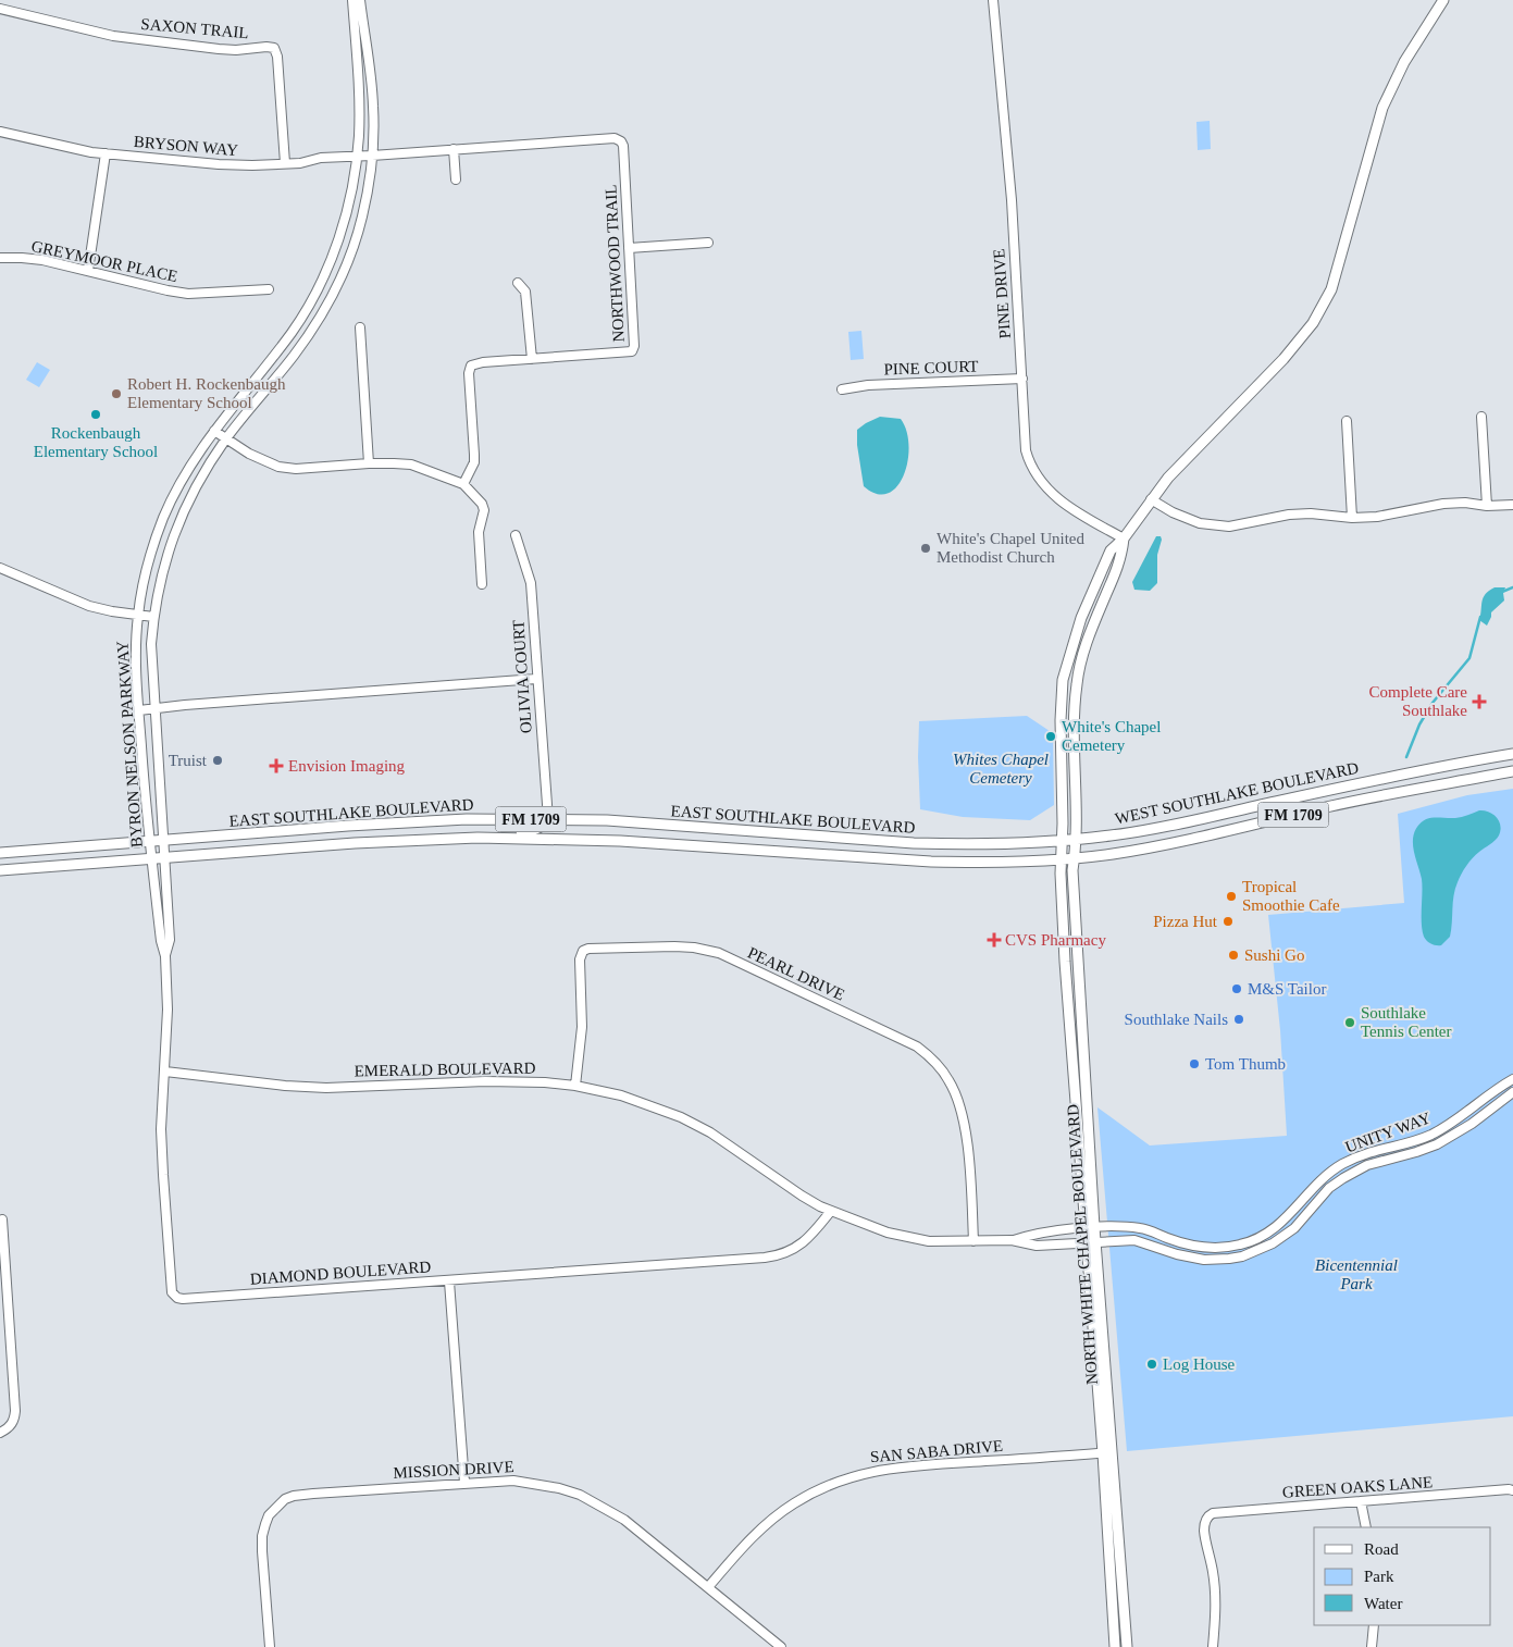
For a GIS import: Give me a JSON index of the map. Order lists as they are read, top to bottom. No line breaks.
{"streets":{"main road":["WEST SOUTHLAKE BOULEVARD","EAST SOUTHLAKE BOULEVARD","FM 1709","NORTH WHITE CHAPEL BOULEVARD"],"street":["SAXON TRAIL","BRYSON WAY","GREYMOOR PLACE","NORTHWOOD TRAIL","PINE DRIVE","PINE COURT","OLIVIA COURT","BYRON NELSON PARKWAY","PEARL DRIVE","EMERALD BOULEVARD","UNITY WAY","DIAMOND BOULEVARD","SAN SABA DRIVE","MISSION DRIVE","GREEN OAKS LANE"]},"crossings":[["SAXON TRAIL","BRYSON WAY"],["BRYSON WAY","NORTHWOOD TRAIL"],["BRYSON WAY","BYRON NELSON PARKWAY"],["NORTHWOOD TRAIL","BYRON NELSON PARKWAY"],["PINE DRIVE","PINE COURT"],["PINE DRIVE","NORTH WHITE CHAPEL BOULEVARD"],["OLIVIA COURT","EAST SOUTHLAKE BOULEVARD"],["BYRON NELSON PARKWAY","EAST SOUTHLAKE BOULEVARD"],["BYRON NELSON PARKWAY","DIAMOND BOULEVARD"],["WEST SOUTHLAKE BOULEVARD","EAST SOUTHLAKE BOULEVARD"],["WEST SOUTHLAKE BOULEVARD","NORTH WHITE CHAPEL BOULEVARD"],["EAST SOUTHLAKE BOULEVARD","NORTH WHITE CHAPEL BOULEVARD"],["EAST SOUTHLAKE BOULEVARD","DIAMOND BOULEVARD"],["PEARL DRIVE","EMERALD BOULEVARD"],["EMERALD BOULEVARD","UNITY WAY"],["EMERALD BOULEVARD","NORTH WHITE CHAPEL BOULEVARD"],["EMERALD BOULEVARD","DIAMOND BOULEVARD"],["UNITY WAY","NORTH WHITE CHAPEL BOULEVARD"],["NORTH WHITE CHAPEL BOULEVARD","SAN SABA DRIVE"],["SAN SABA DRIVE","MISSION DRIVE"]],"parks":["Whites Chapel Cemetery","Bicentennial Park"],"places":{"other":["Robert H. Rockenbaugh Elementary School","Rockenbaugh Elementary School","White's Chapel United Methodist Church","White's Chapel Cemetery","Truist","Tropical Smoothie Cafe","Pizza Hut","Sushi Go","M&S Tailor","Southlake Nails","Southlake Tennis Center","Tom Thumb","Log House"],"health":["Complete Care Southlake","Envision Imaging","CVS Pharmacy"]},"legend":["Road","Park","Water"]}
